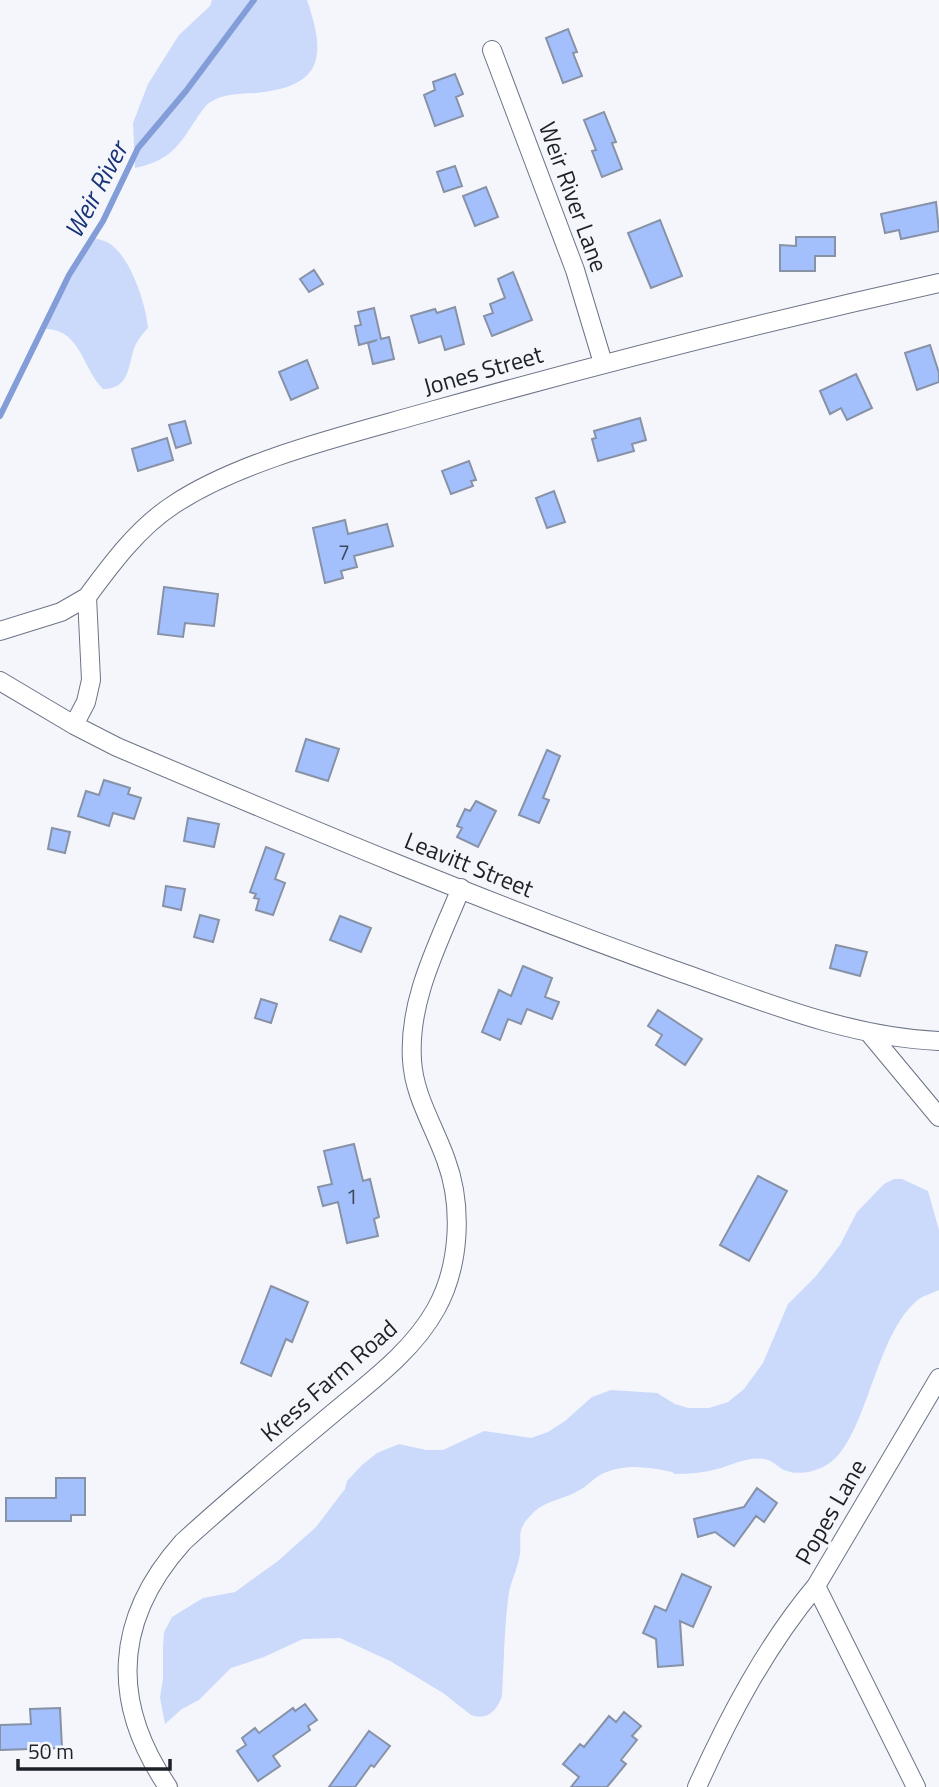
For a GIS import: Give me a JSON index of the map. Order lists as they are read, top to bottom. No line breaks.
{"streets":{"street":["Weir River Lane","Jones Street","Leavitt Street","Kress Farm Road","Popes Lane"]},"crossings":[["Weir River Lane","Jones Street"],["Leavitt Street","Kress Farm Road"]],"water":["Weir River"],"house_numbers":["7","1"],"scale_bar":"50 m"}
